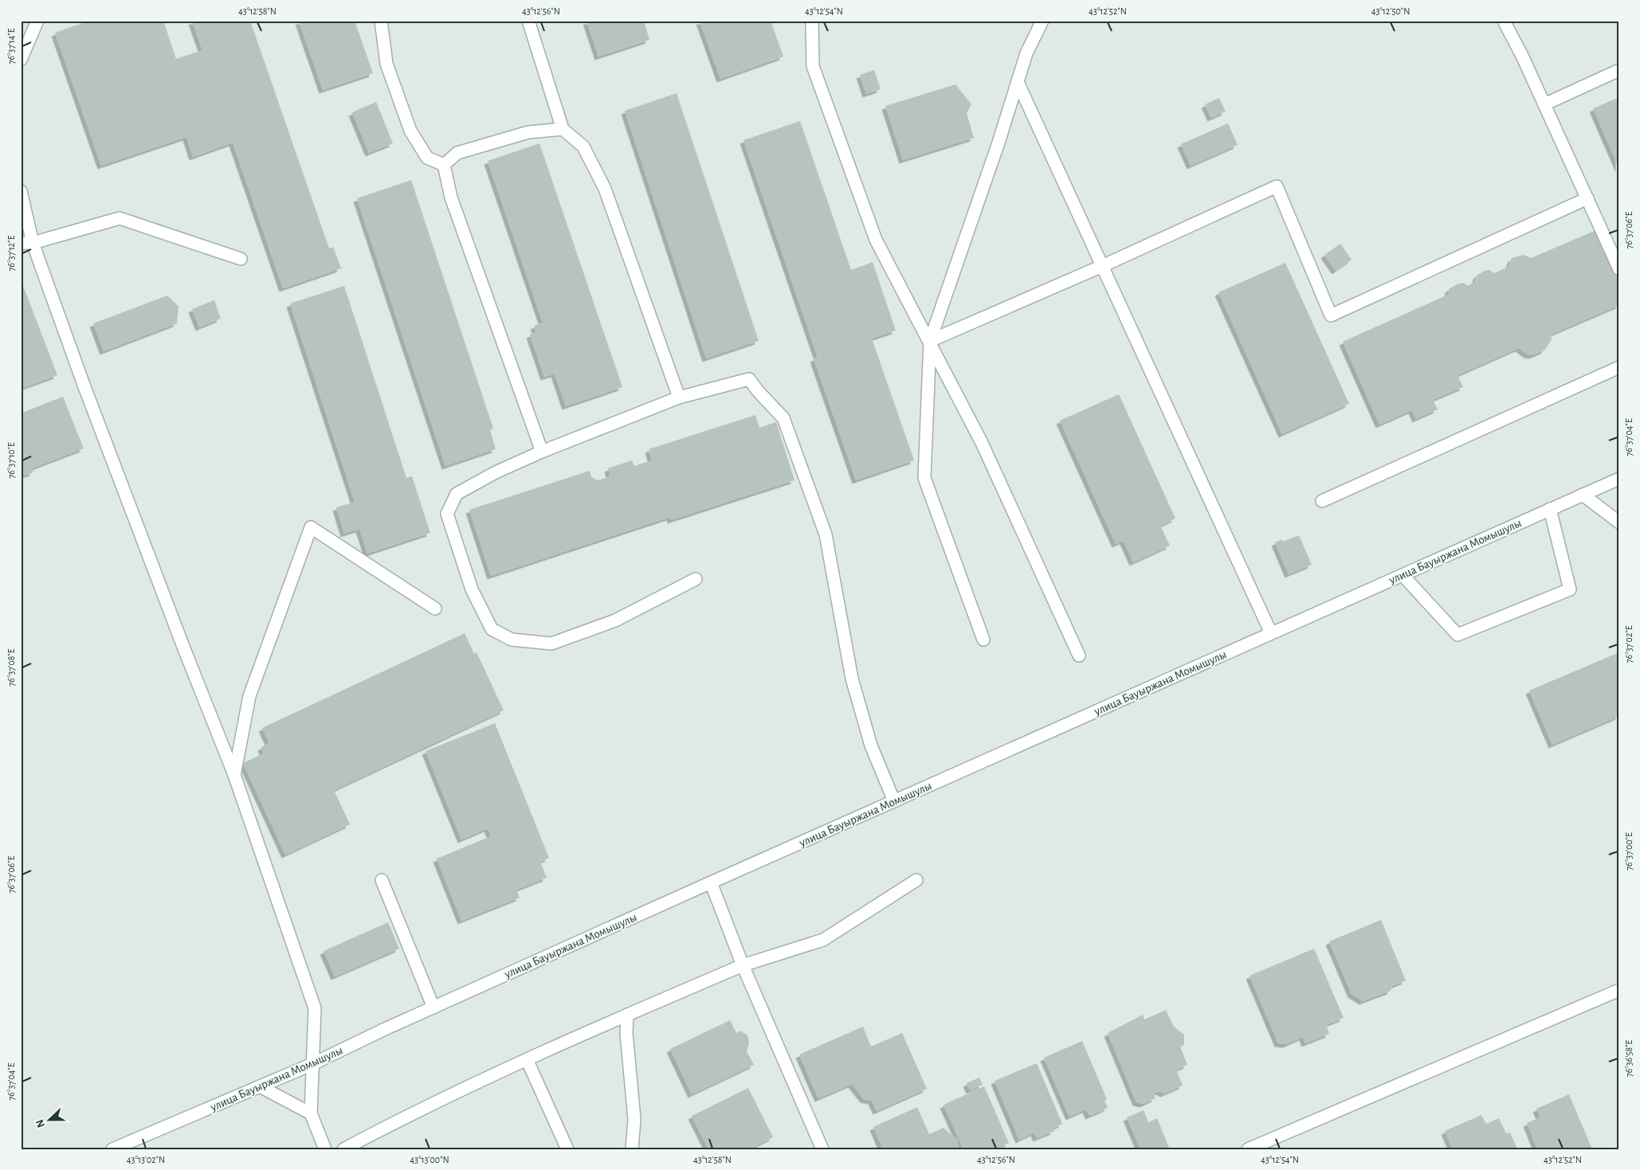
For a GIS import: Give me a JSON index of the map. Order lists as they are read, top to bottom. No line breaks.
{"streets":{"street":["улица Бауыржана Момышулы"]},"north":"left","coordinates":["43°12'58\"N","43°12'56\"N","43°12'54\"N","43°12'52\"N","43°12'50\"N","76°37'14\"E","76°37'06\"E","76°37'12\"E","76°37'04\"E","76°37'10\"E","76°37'02\"E","76°37'08\"E","76°37'00\"E","76°36'58\"E","43°13'02\"N","43°13'00\"N"]}
